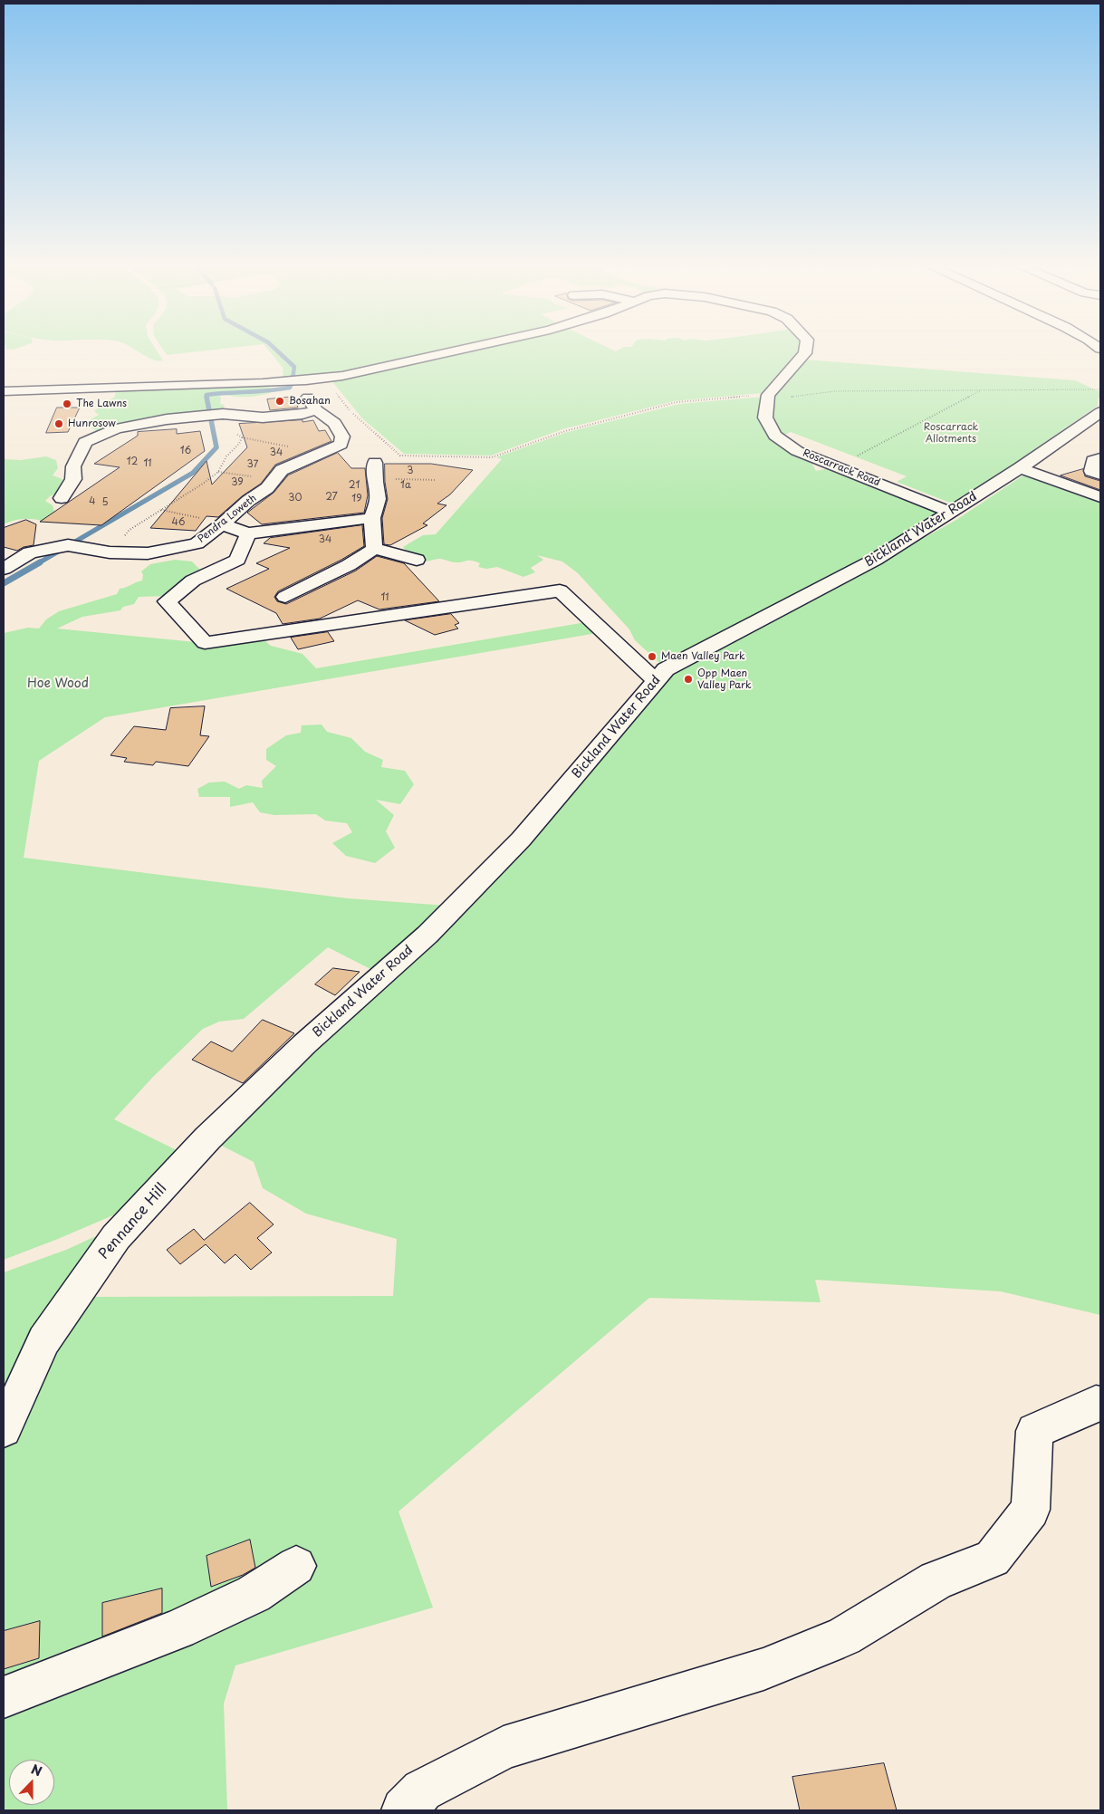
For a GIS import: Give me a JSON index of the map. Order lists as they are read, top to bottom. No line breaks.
{"streets":{"street":["Roscarrack Road","Pendra Loweth","Bickland Water Road","Pennance Hill"]},"crossings":[["Roscarrack Road","Bickland Water Road"],["Bickland Water Road","Pennance Hill"]],"parks":["Roscarrack Allotments","Hoe Wood"],"places":["Bosahan","The Lawns","Hunrosow","Maen Valley Park","Opp Maen Valley Park"],"house_numbers":["16","34","12","11","37","3","39","21","1a","27","30","19","4","5","46","34","11"],"north":"top"}
